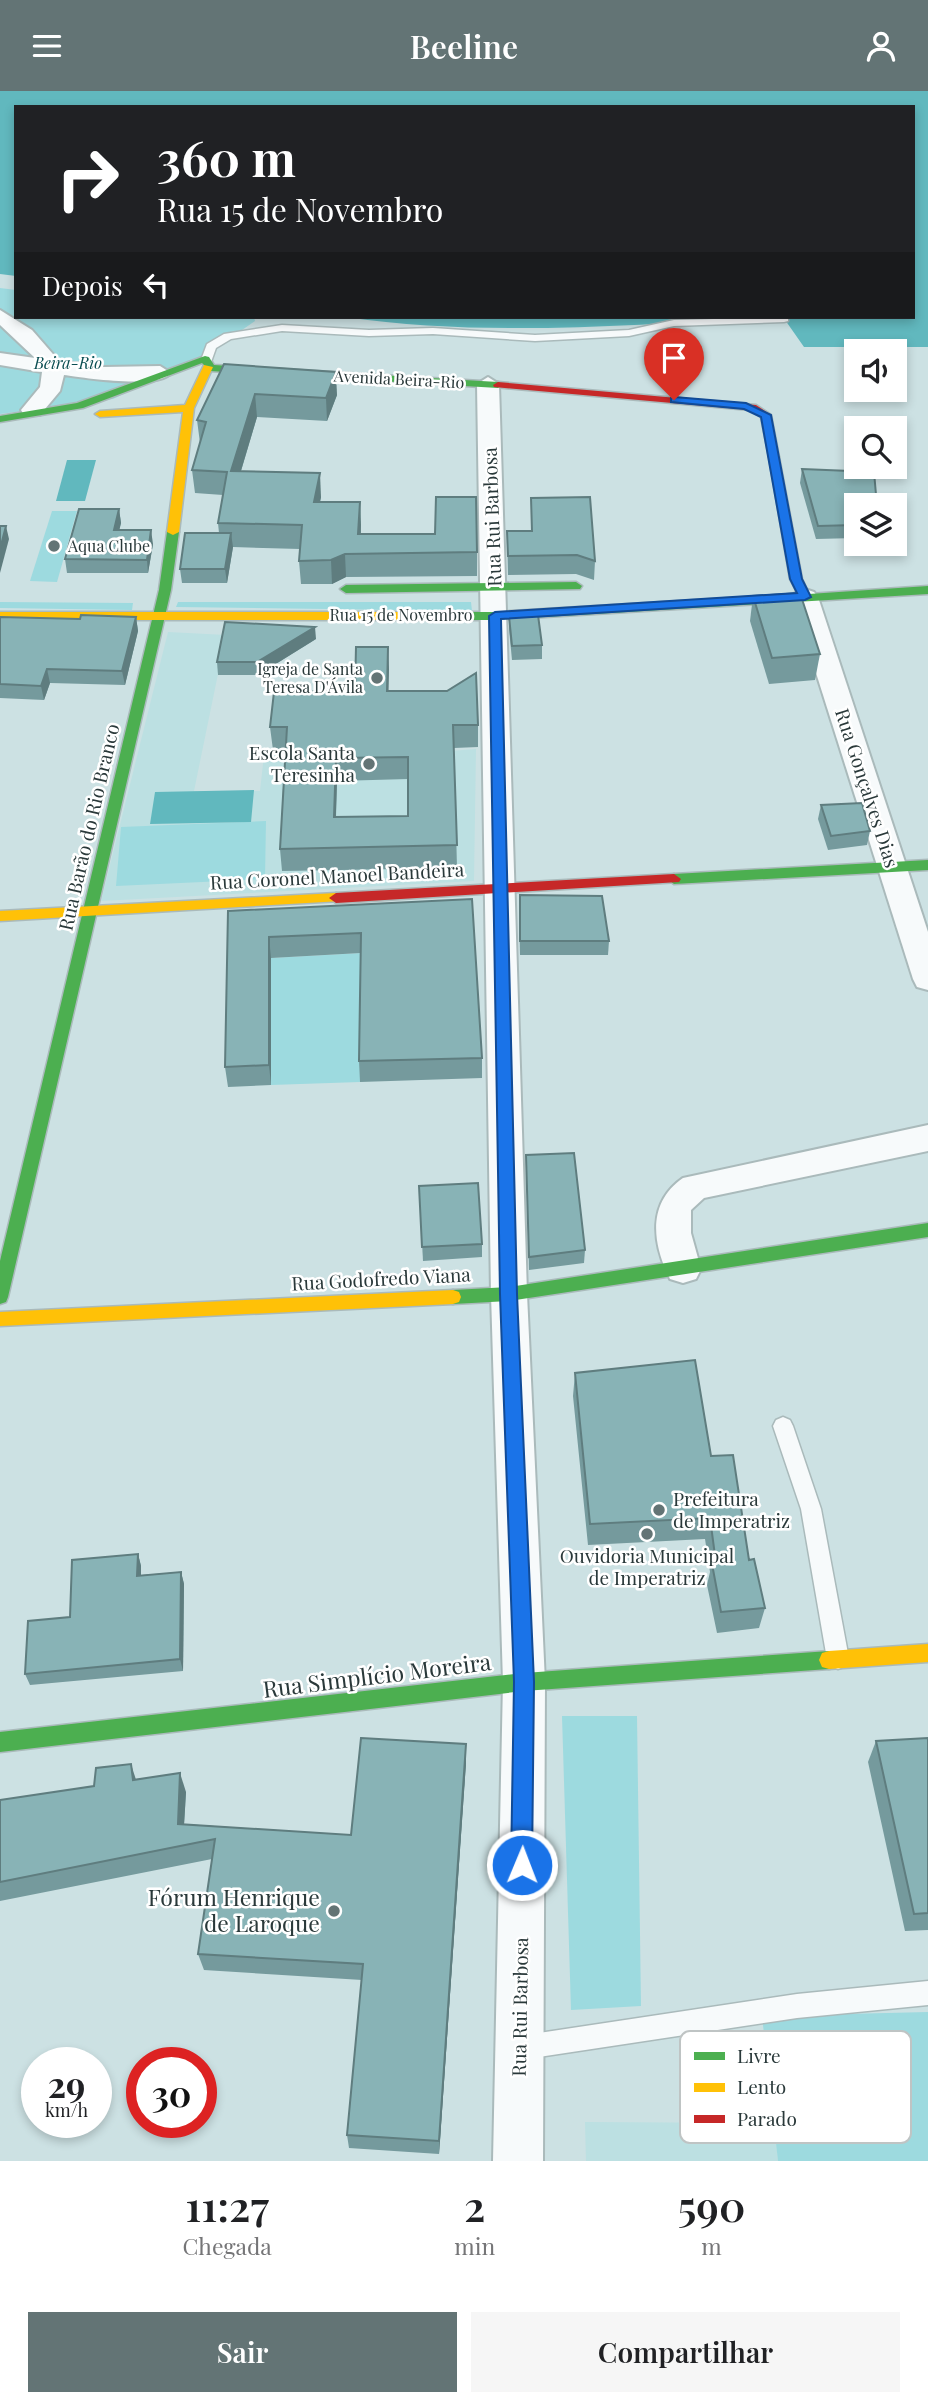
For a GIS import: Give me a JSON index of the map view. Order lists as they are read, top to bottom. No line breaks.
{"streets":{"main road":["Avenida Beira-Rio","Rua 15 de Novembro","Rua Gonçalves Dias","Rua Barão do Rio Branco","Rua Coronel Manoel Bandeira","Rua Godofredo Viana","Rua Simplício Moreira"],"street":["Rua Rui Barbosa"]},"crossings":[["Avenida Beira-Rio","Rua Rui Barbosa"],["Avenida Beira-Rio","Rua Gonçalves Dias"],["Avenida Beira-Rio","Rua Barão do Rio Branco"],["Rua Rui Barbosa","Rua 15 de Novembro"],["Rua Rui Barbosa","Rua Coronel Manoel Bandeira"],["Rua Rui Barbosa","Rua Godofredo Viana"],["Rua Rui Barbosa","Rua Simplício Moreira"],["Rua 15 de Novembro","Rua Gonçalves Dias"],["Rua 15 de Novembro","Rua Barão do Rio Branco"],["Rua Gonçalves Dias","Rua Coronel Manoel Bandeira"],["Rua Barão do Rio Branco","Rua Coronel Manoel Bandeira"]],"parks":["Beira-Rio"],"places":["Aqua Clube","Igreja de Santa Teresa D'Ávila","Escola Santa Teresinha","Prefeitura de Imperatriz","Ouvidoria Municipal de Imperatriz","Fórum Henrique de Laroque"],"legend":["Livre","Lento","Parado"],"page":{"header":"Beeline","turn":["360 m","Rua 15 de Novembro"],"then":"Depois","speed":"29 km/h","limit":"30","eta":["11:27","Chegada","2","min","590","m"],"buttons":["Sair","Compartilhar"]}}
